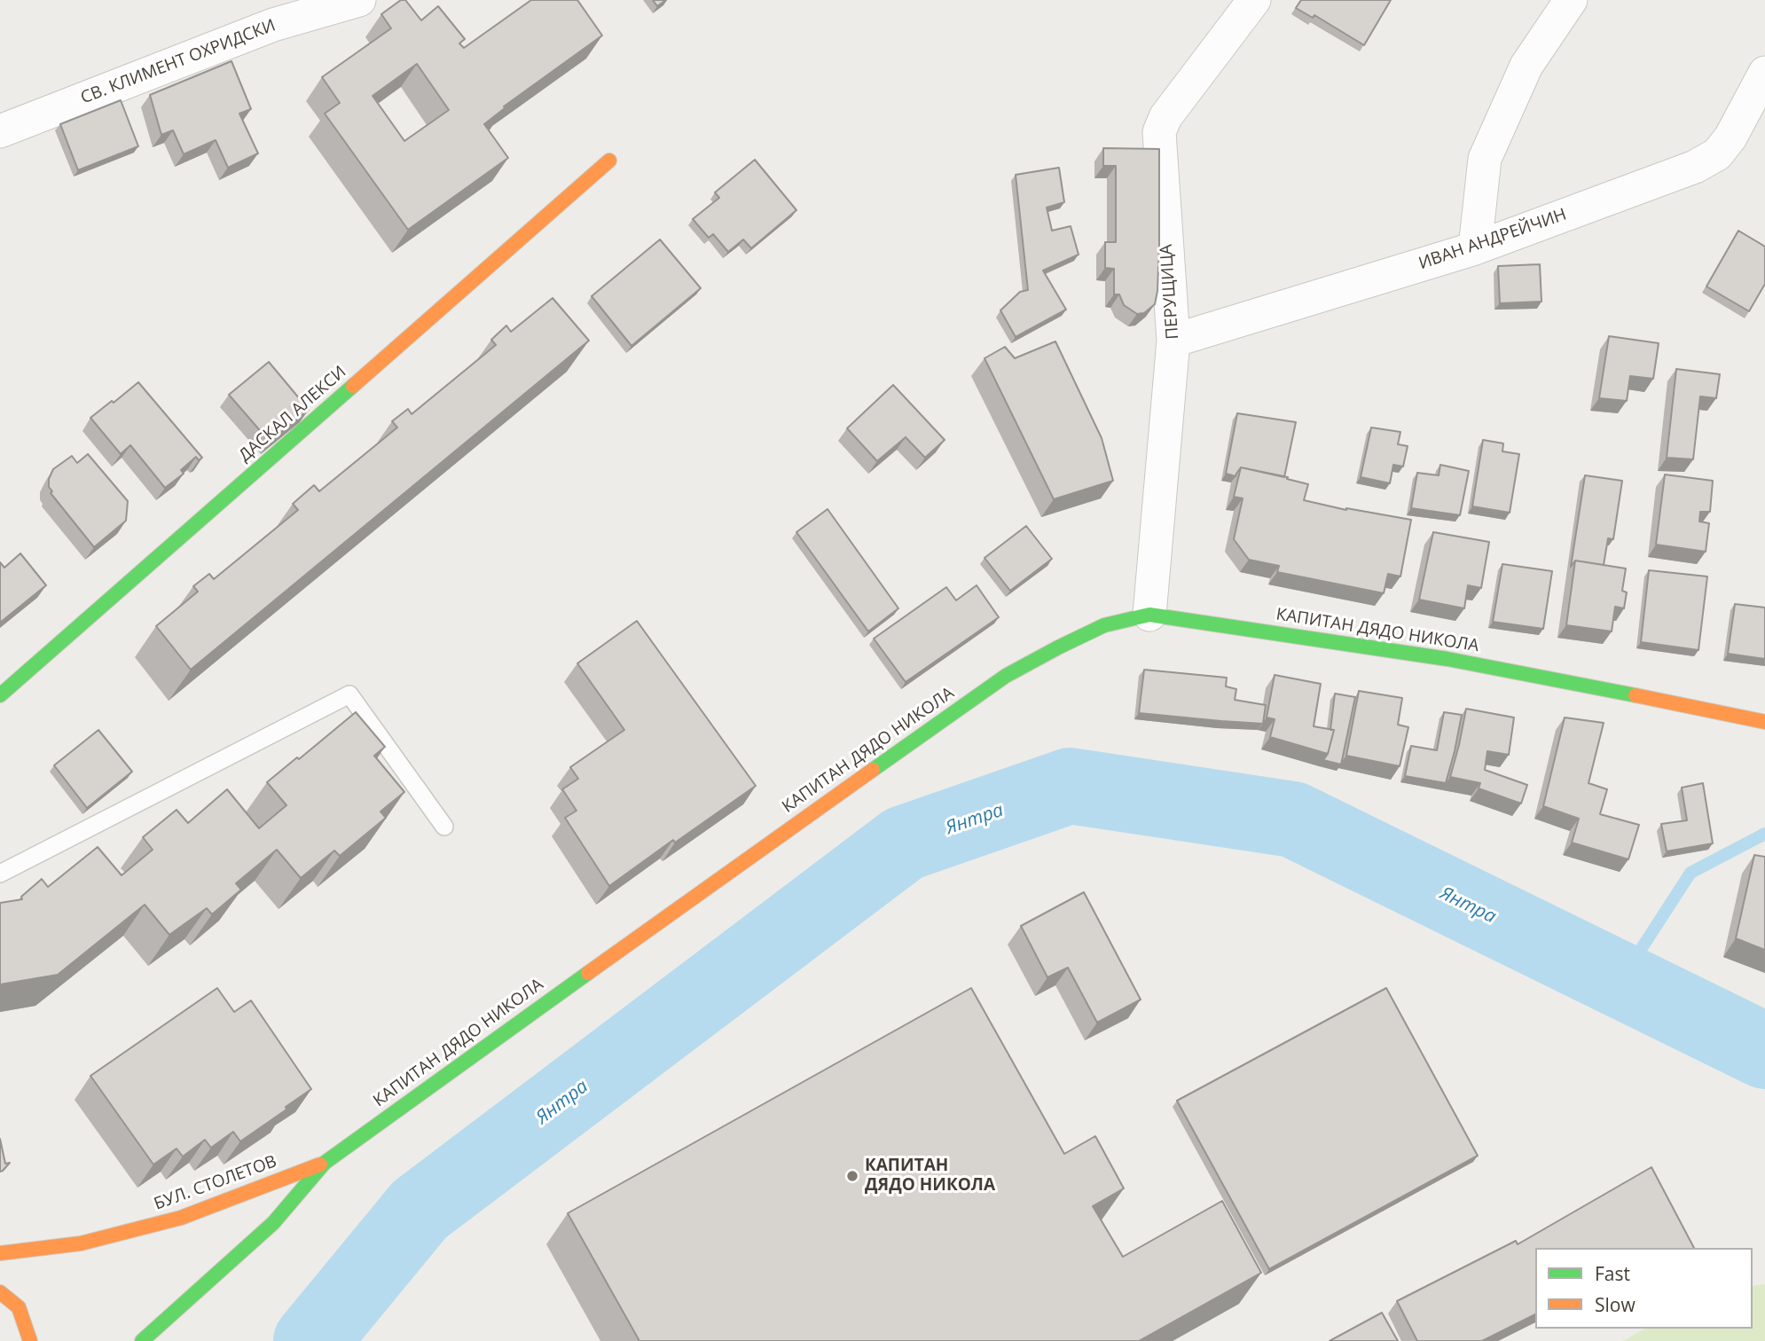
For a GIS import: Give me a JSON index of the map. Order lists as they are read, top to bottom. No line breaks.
{"streets":{"street":["СВ. КЛИМЕНТ ОХРИДСКИ","ИВАН АНДРЕЙЧИН","ПЕРУЩИЦА","ДАСКАЛ АЛЕКСИ","КАПИТАН ДЯДО НИКОЛА","БУЛ. СТОЛЕТОВ"]},"crossings":[["ИВАН АНДРЕЙЧИН","ПЕРУЩИЦА"],["ПЕРУЩИЦА","КАПИТАН ДЯДО НИКОЛА"],["КАПИТАН ДЯДО НИКОЛА","БУЛ. СТОЛЕТОВ"]],"water":["Янтра"],"places":["КАПИТАН ДЯДО НИКОЛА"],"legend":["Fast","Slow"]}
